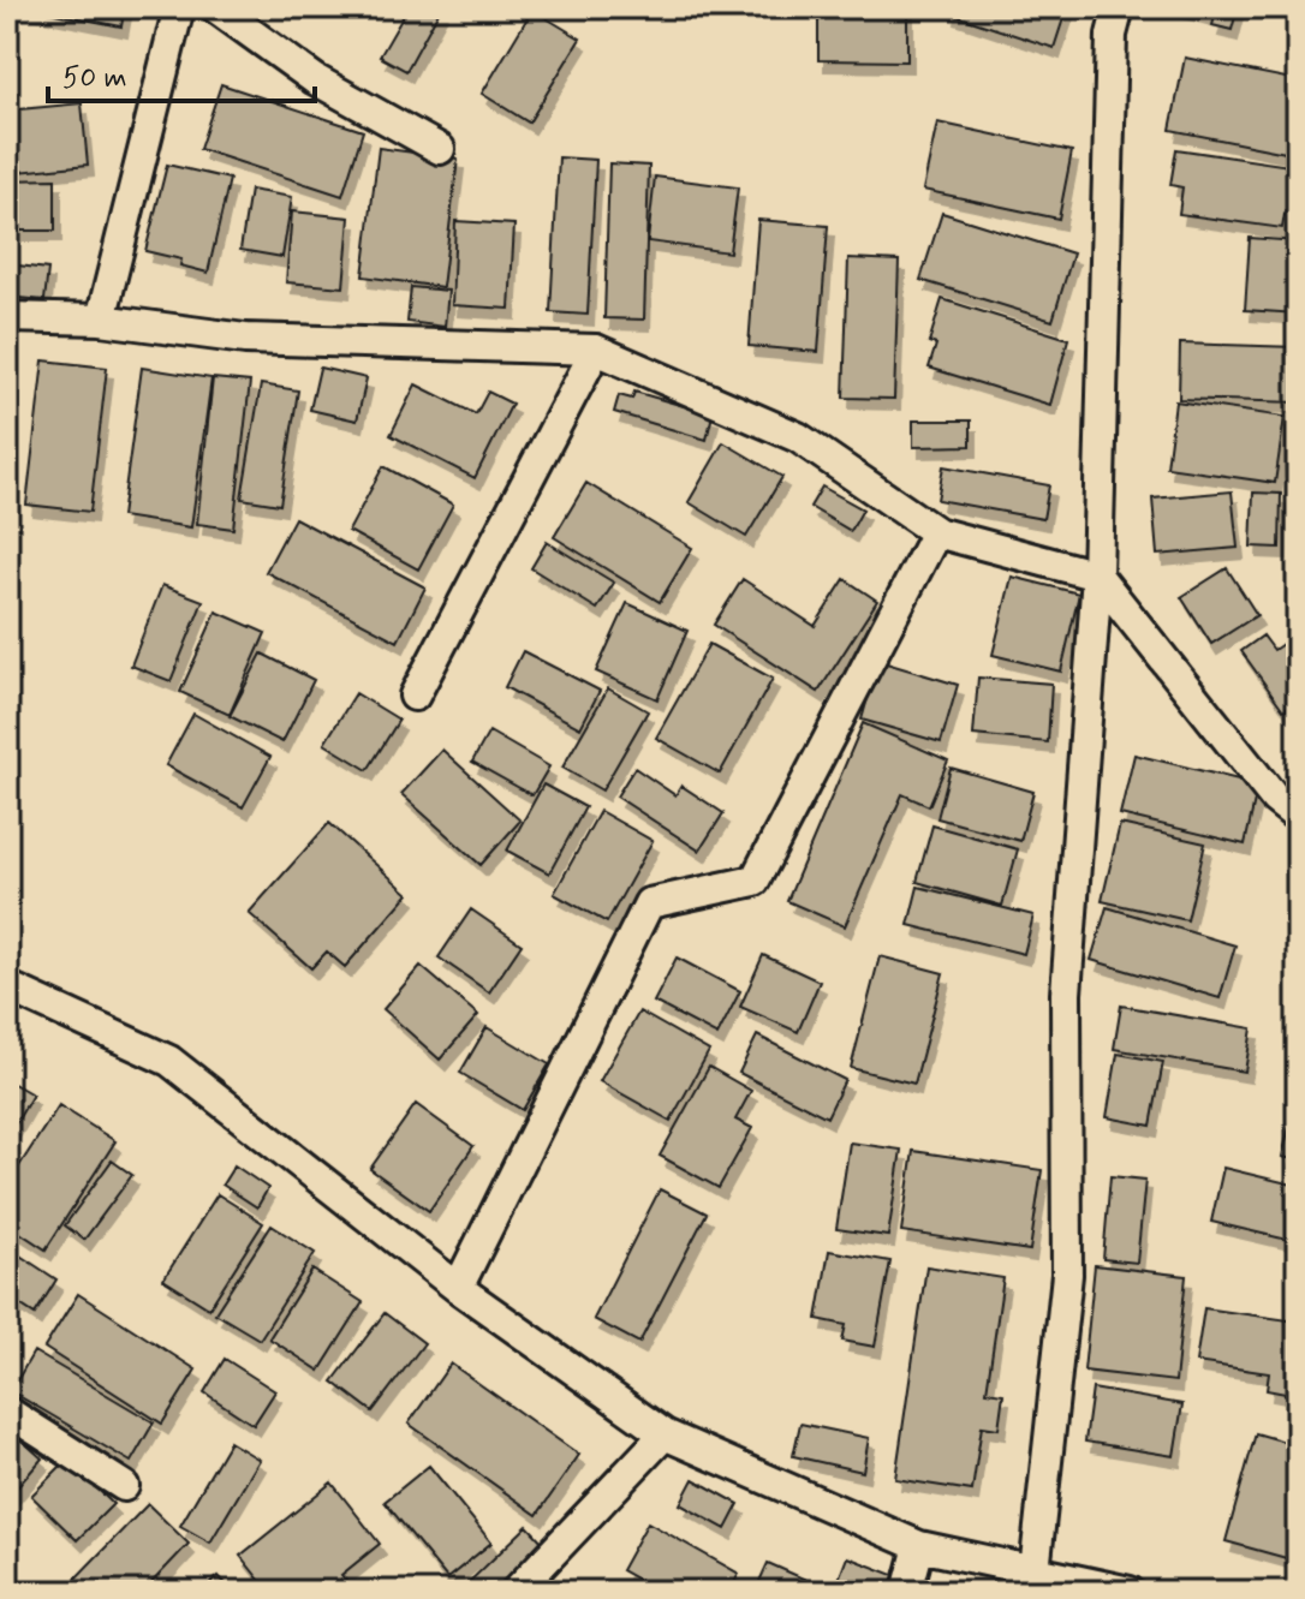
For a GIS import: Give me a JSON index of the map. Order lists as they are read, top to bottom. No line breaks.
{"scale_bar":"50 m"}
